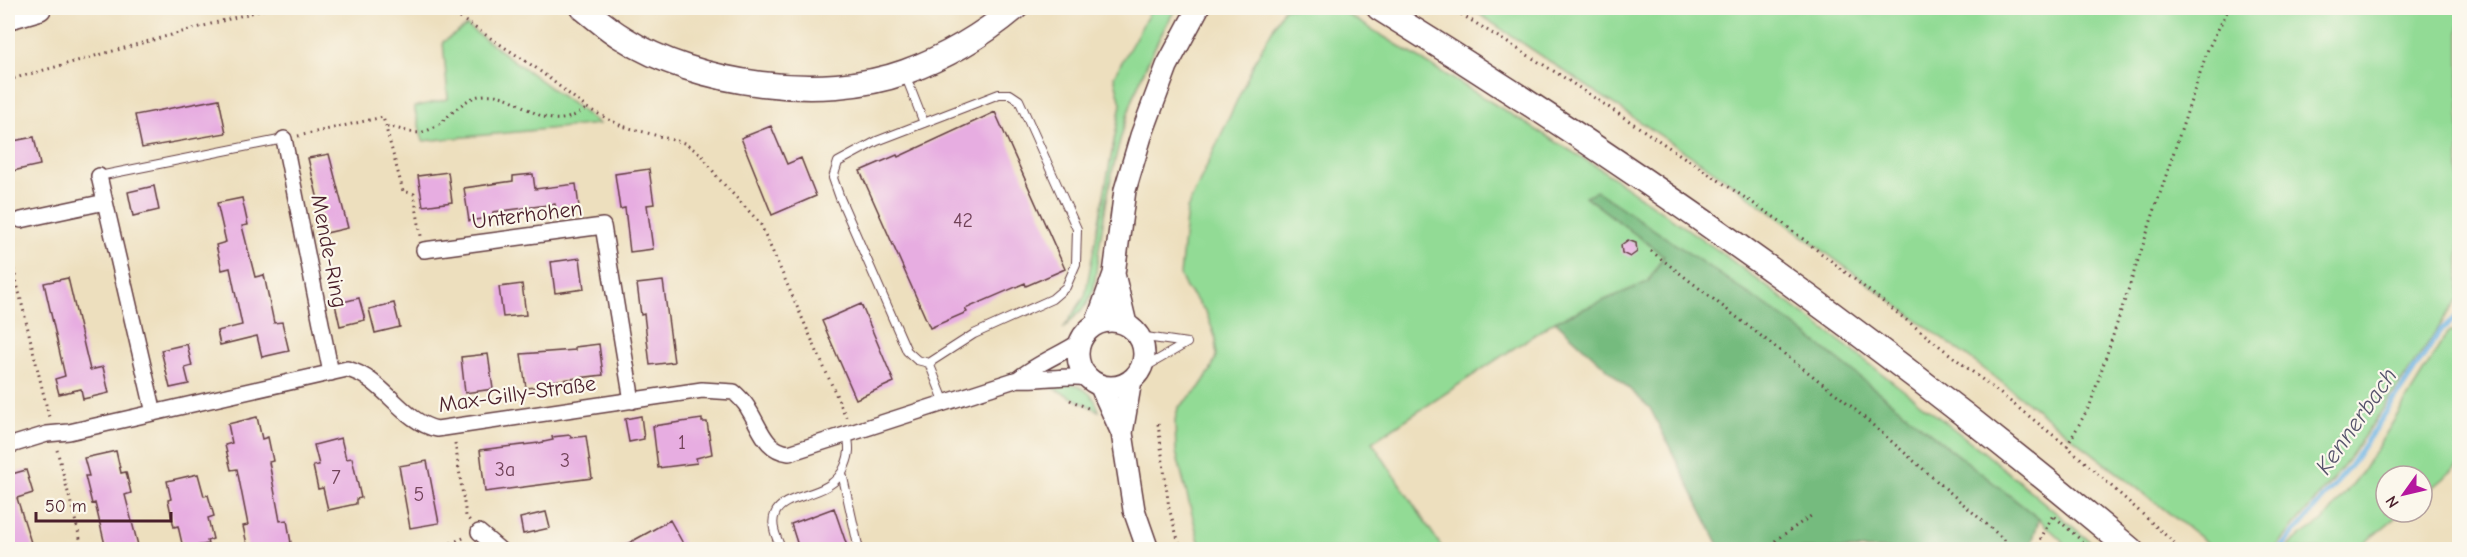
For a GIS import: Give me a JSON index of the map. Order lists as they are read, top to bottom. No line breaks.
{"streets":{"street":["Unterhohen","Mende-Ring","Max-Gilly-Straße"]},"crossings":[["Unterhohen","Max-Gilly-Straße"],["Mende-Ring","Max-Gilly-Straße"]],"water":["Kennerbach"],"house_numbers":["42","1","3","3a","7","5"],"scale_bar":"50 m","north":"bottom left"}
